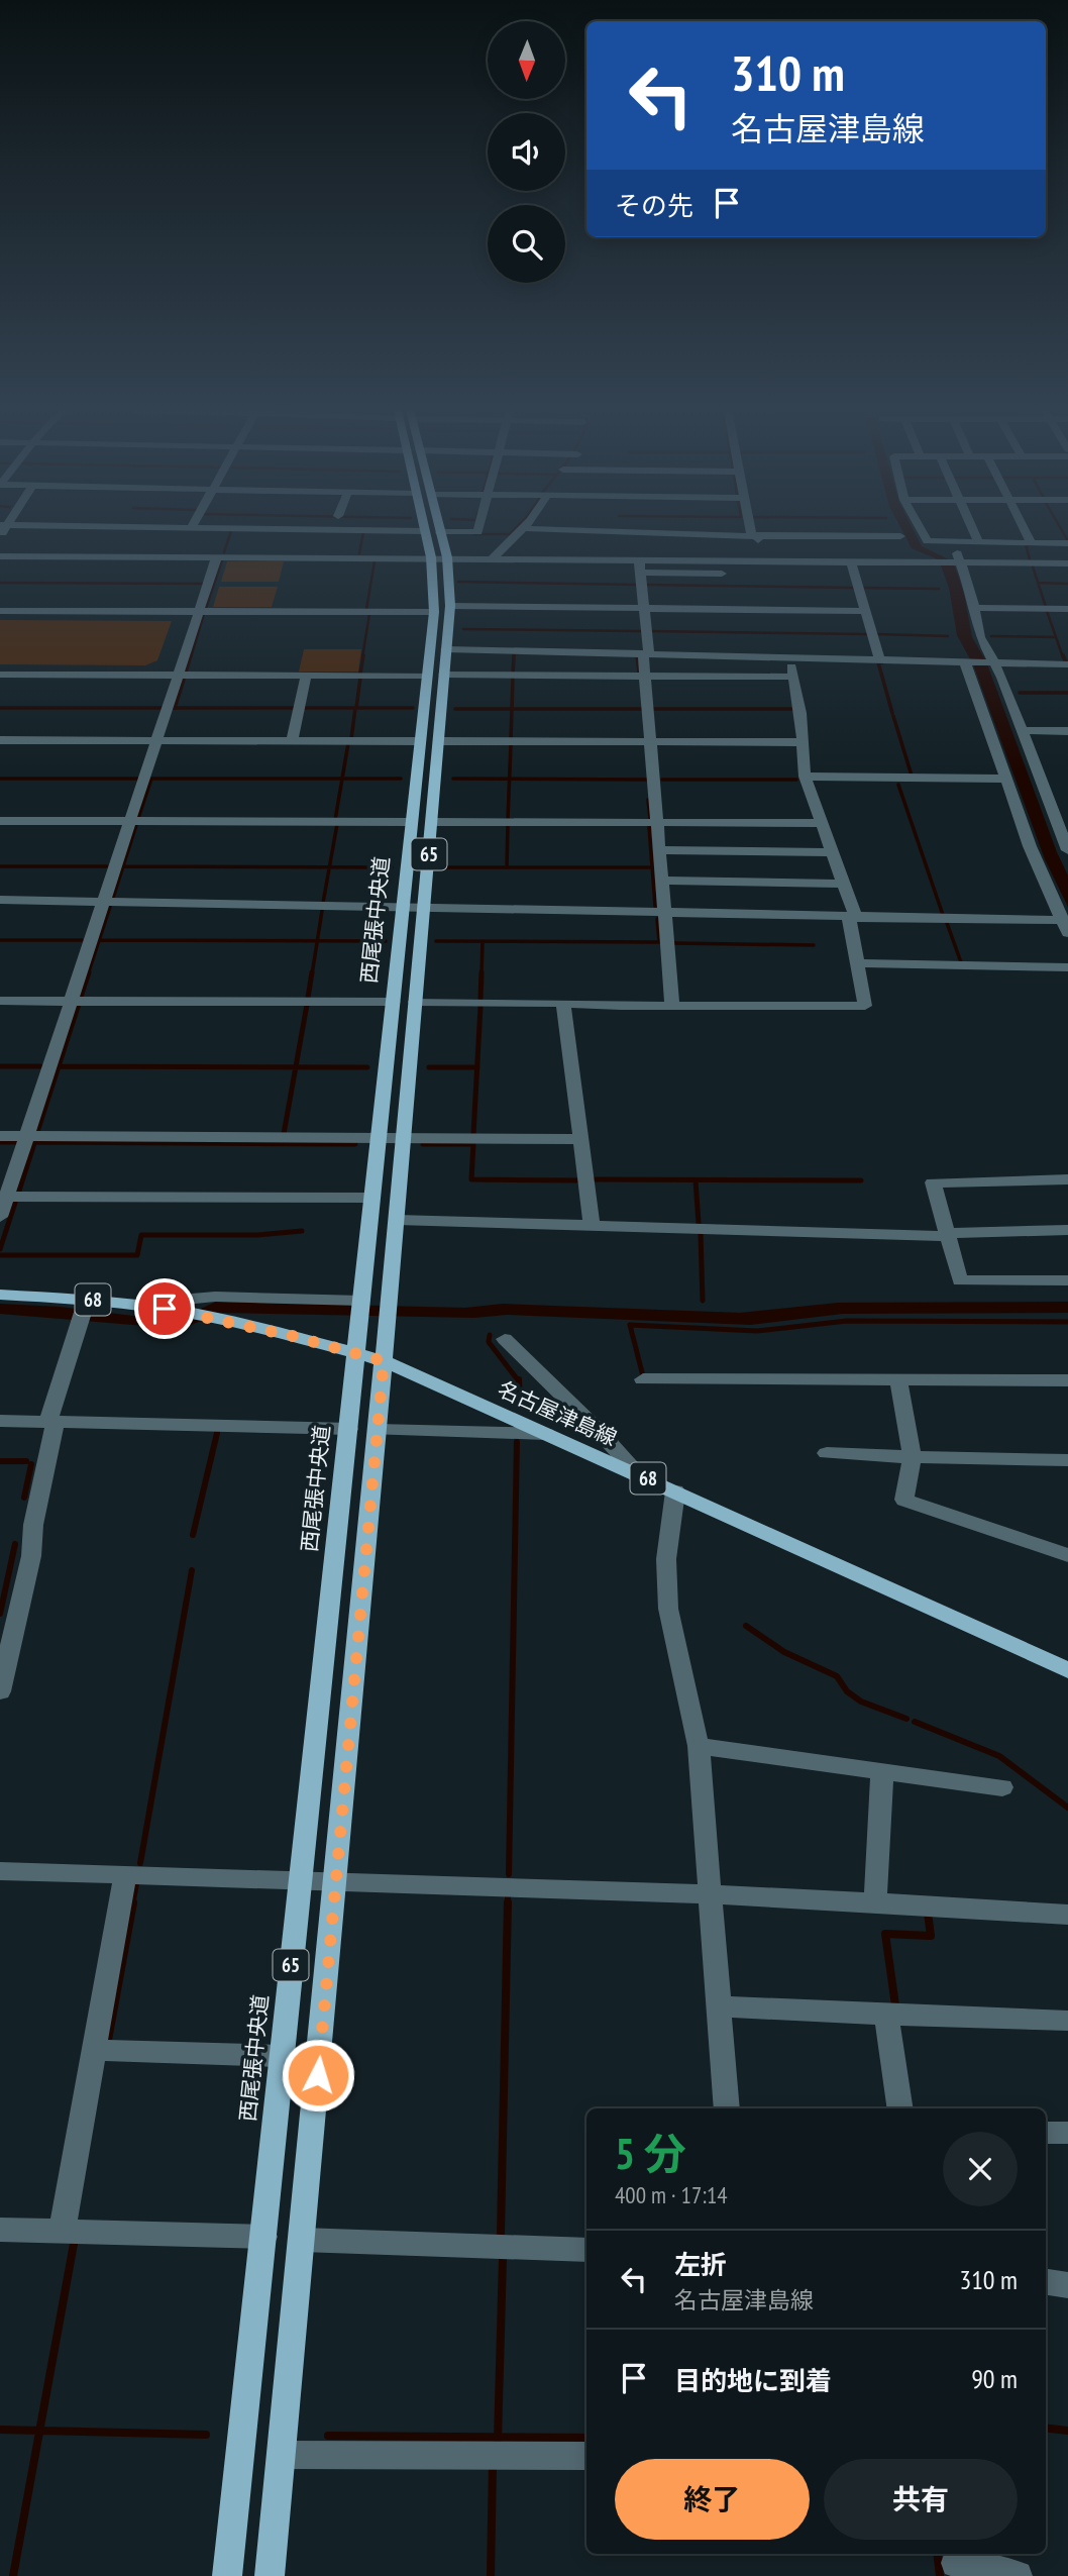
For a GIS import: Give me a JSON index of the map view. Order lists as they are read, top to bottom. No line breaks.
{"streets":{"main road":["65","西尾張中央道","68","名古屋津島線"]},"crossings":[["西尾張中央道","名古屋津島線"]],"north":"bottom","page":{"turn":["310 m","名古屋津島線"],"then":"その先","heading":["5 分","400 m · 17:14"],"list":[{"name":"左折","note":"名古屋津島線","value":"310 m"},{"name":"目的地に到着","value":"90 m"}],"buttons":["終了","共有"]}}
